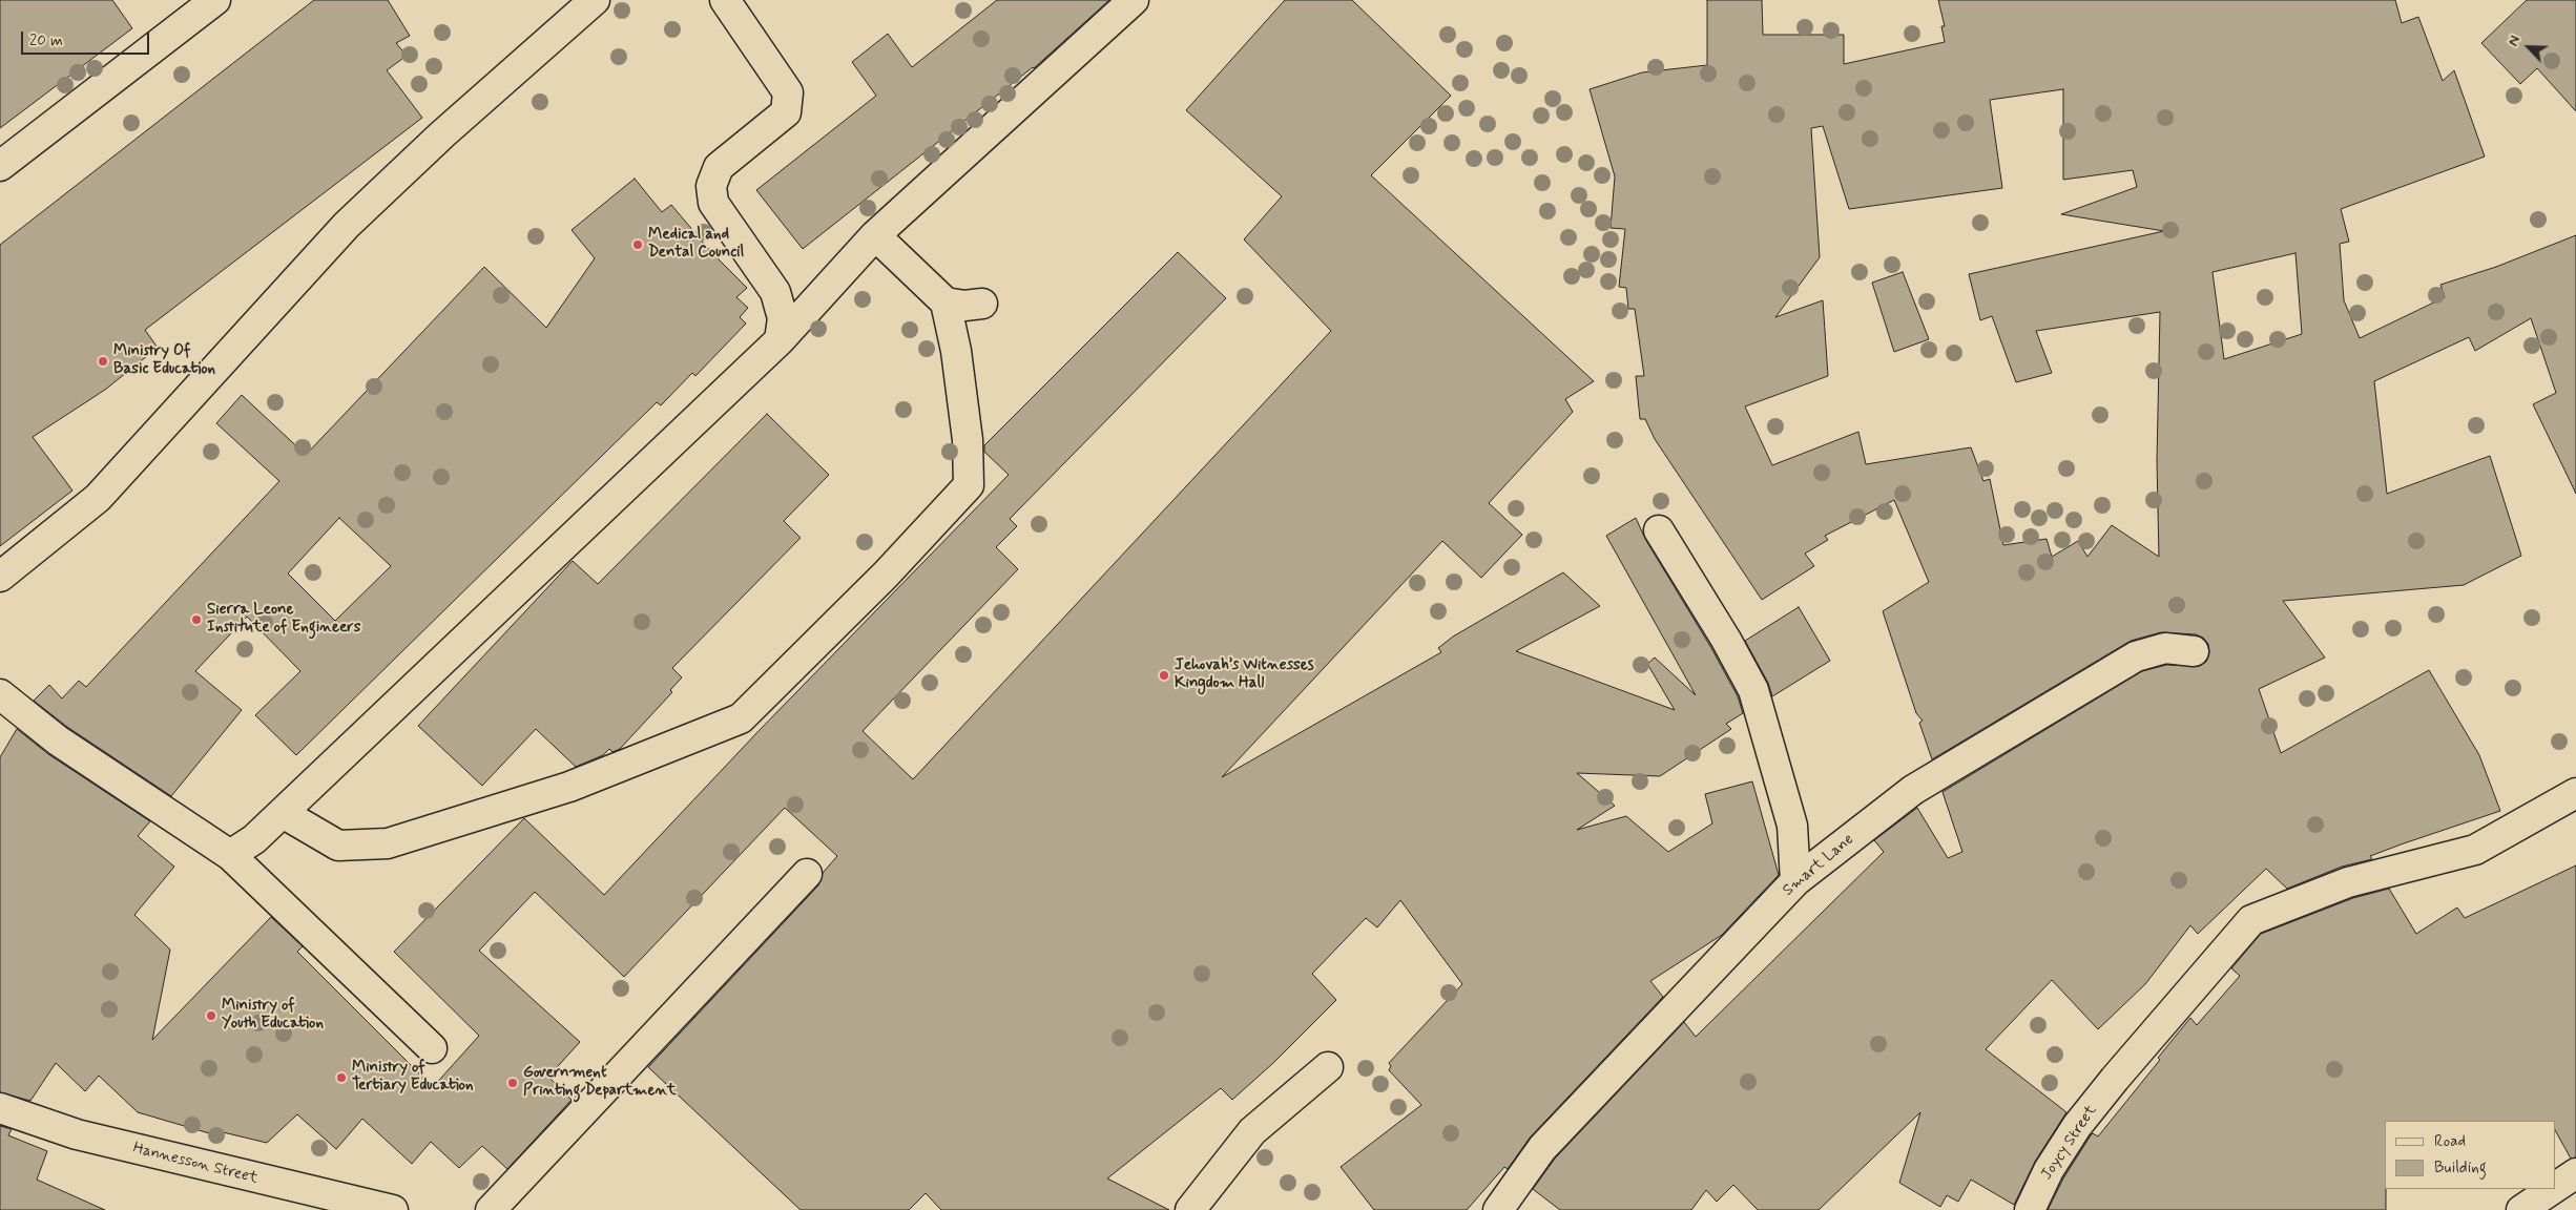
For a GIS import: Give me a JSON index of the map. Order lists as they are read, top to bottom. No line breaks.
{"streets":{"street":["Smart Lane","Joycy Street","Hannesson Street"]},"places":["Medical and Dental Council","Ministry Of Basic Education","Sierra Leone Institute of Engineers","Jehovah’s Witnesses Kingdom Hall","Ministry of Youth Education","Ministry of Tertiary Education","Government Printing Department"],"legend":["Road","Building"],"scale_bar":"20 m","north":"top left"}
